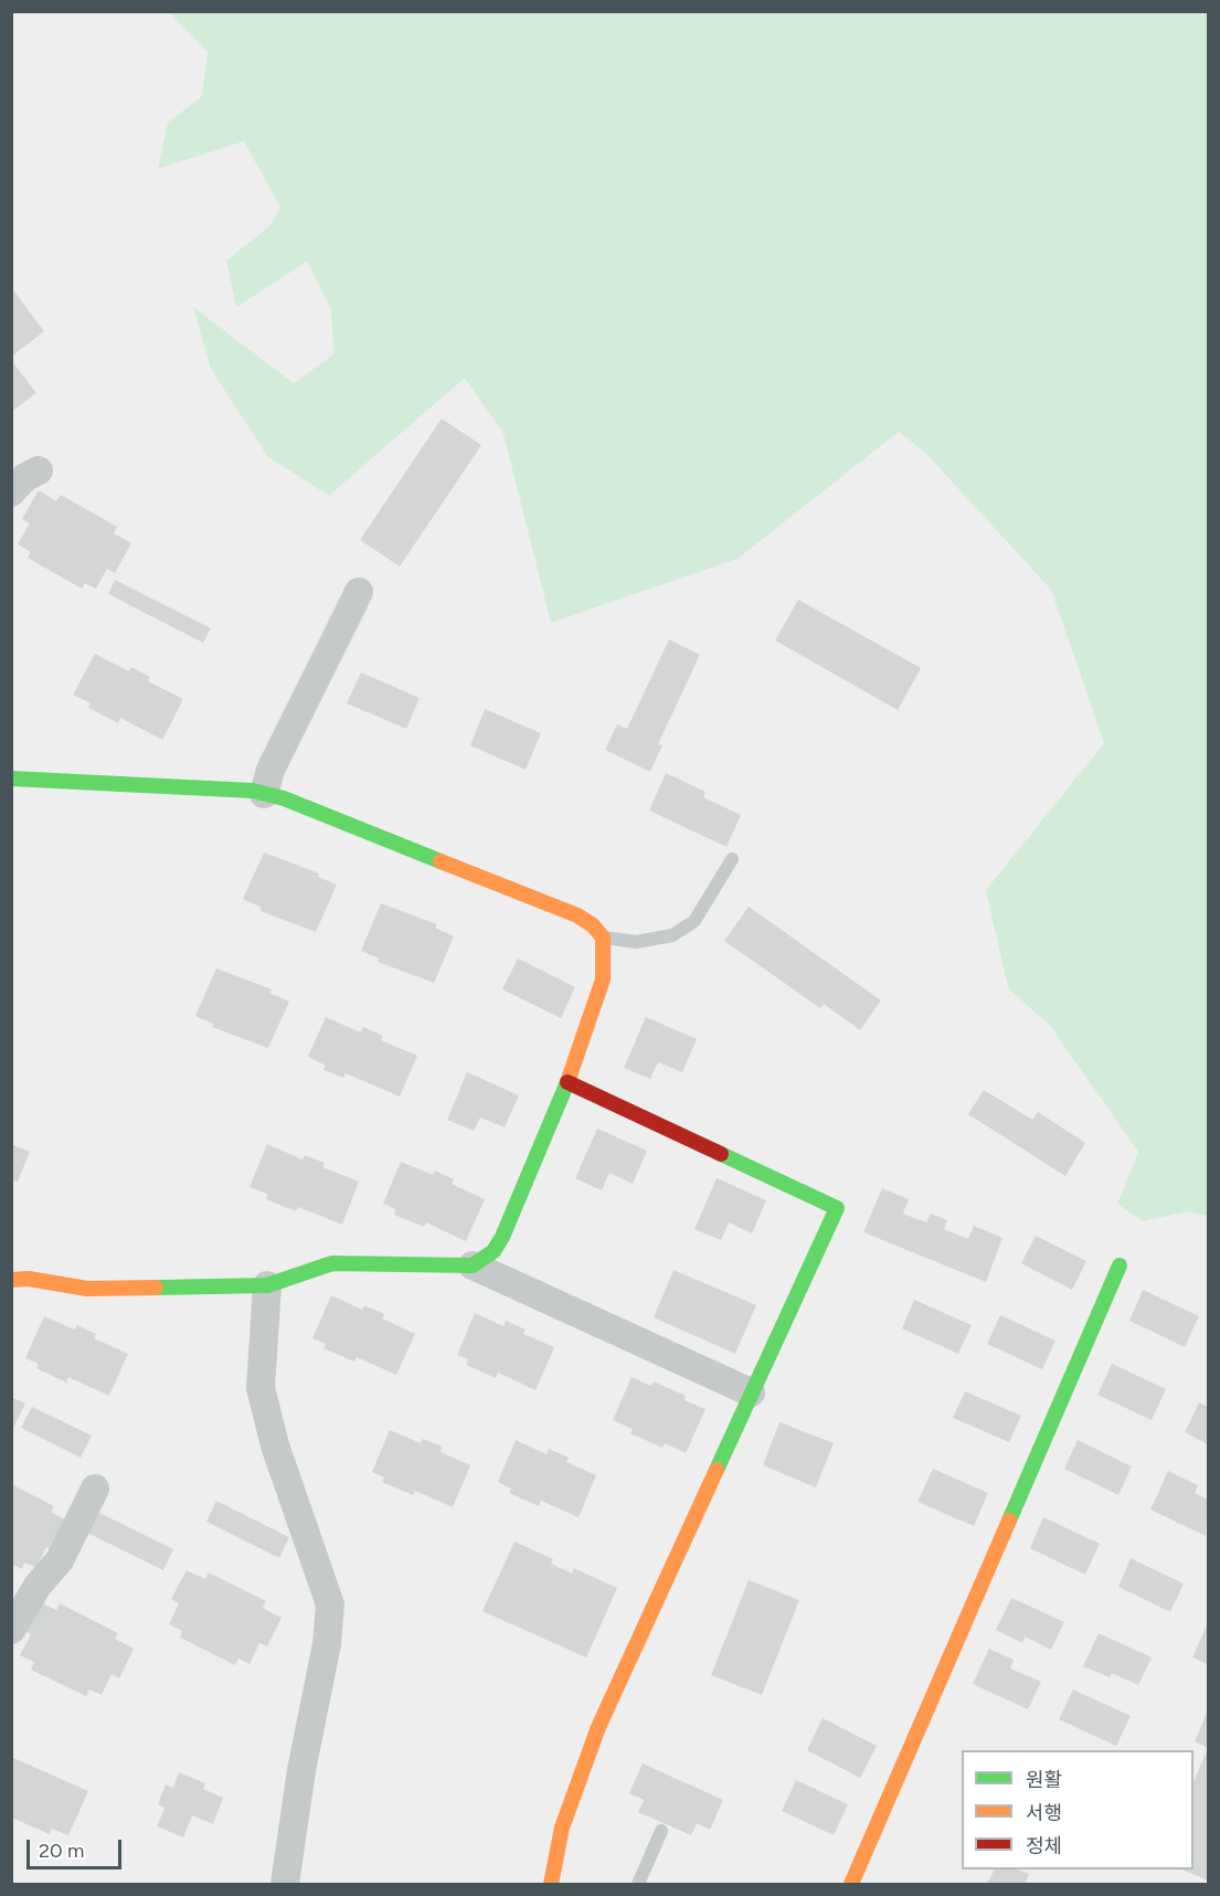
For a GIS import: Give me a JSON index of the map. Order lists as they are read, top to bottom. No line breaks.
{"legend":["원활","서행","정체"],"scale_bar":"20 m"}
